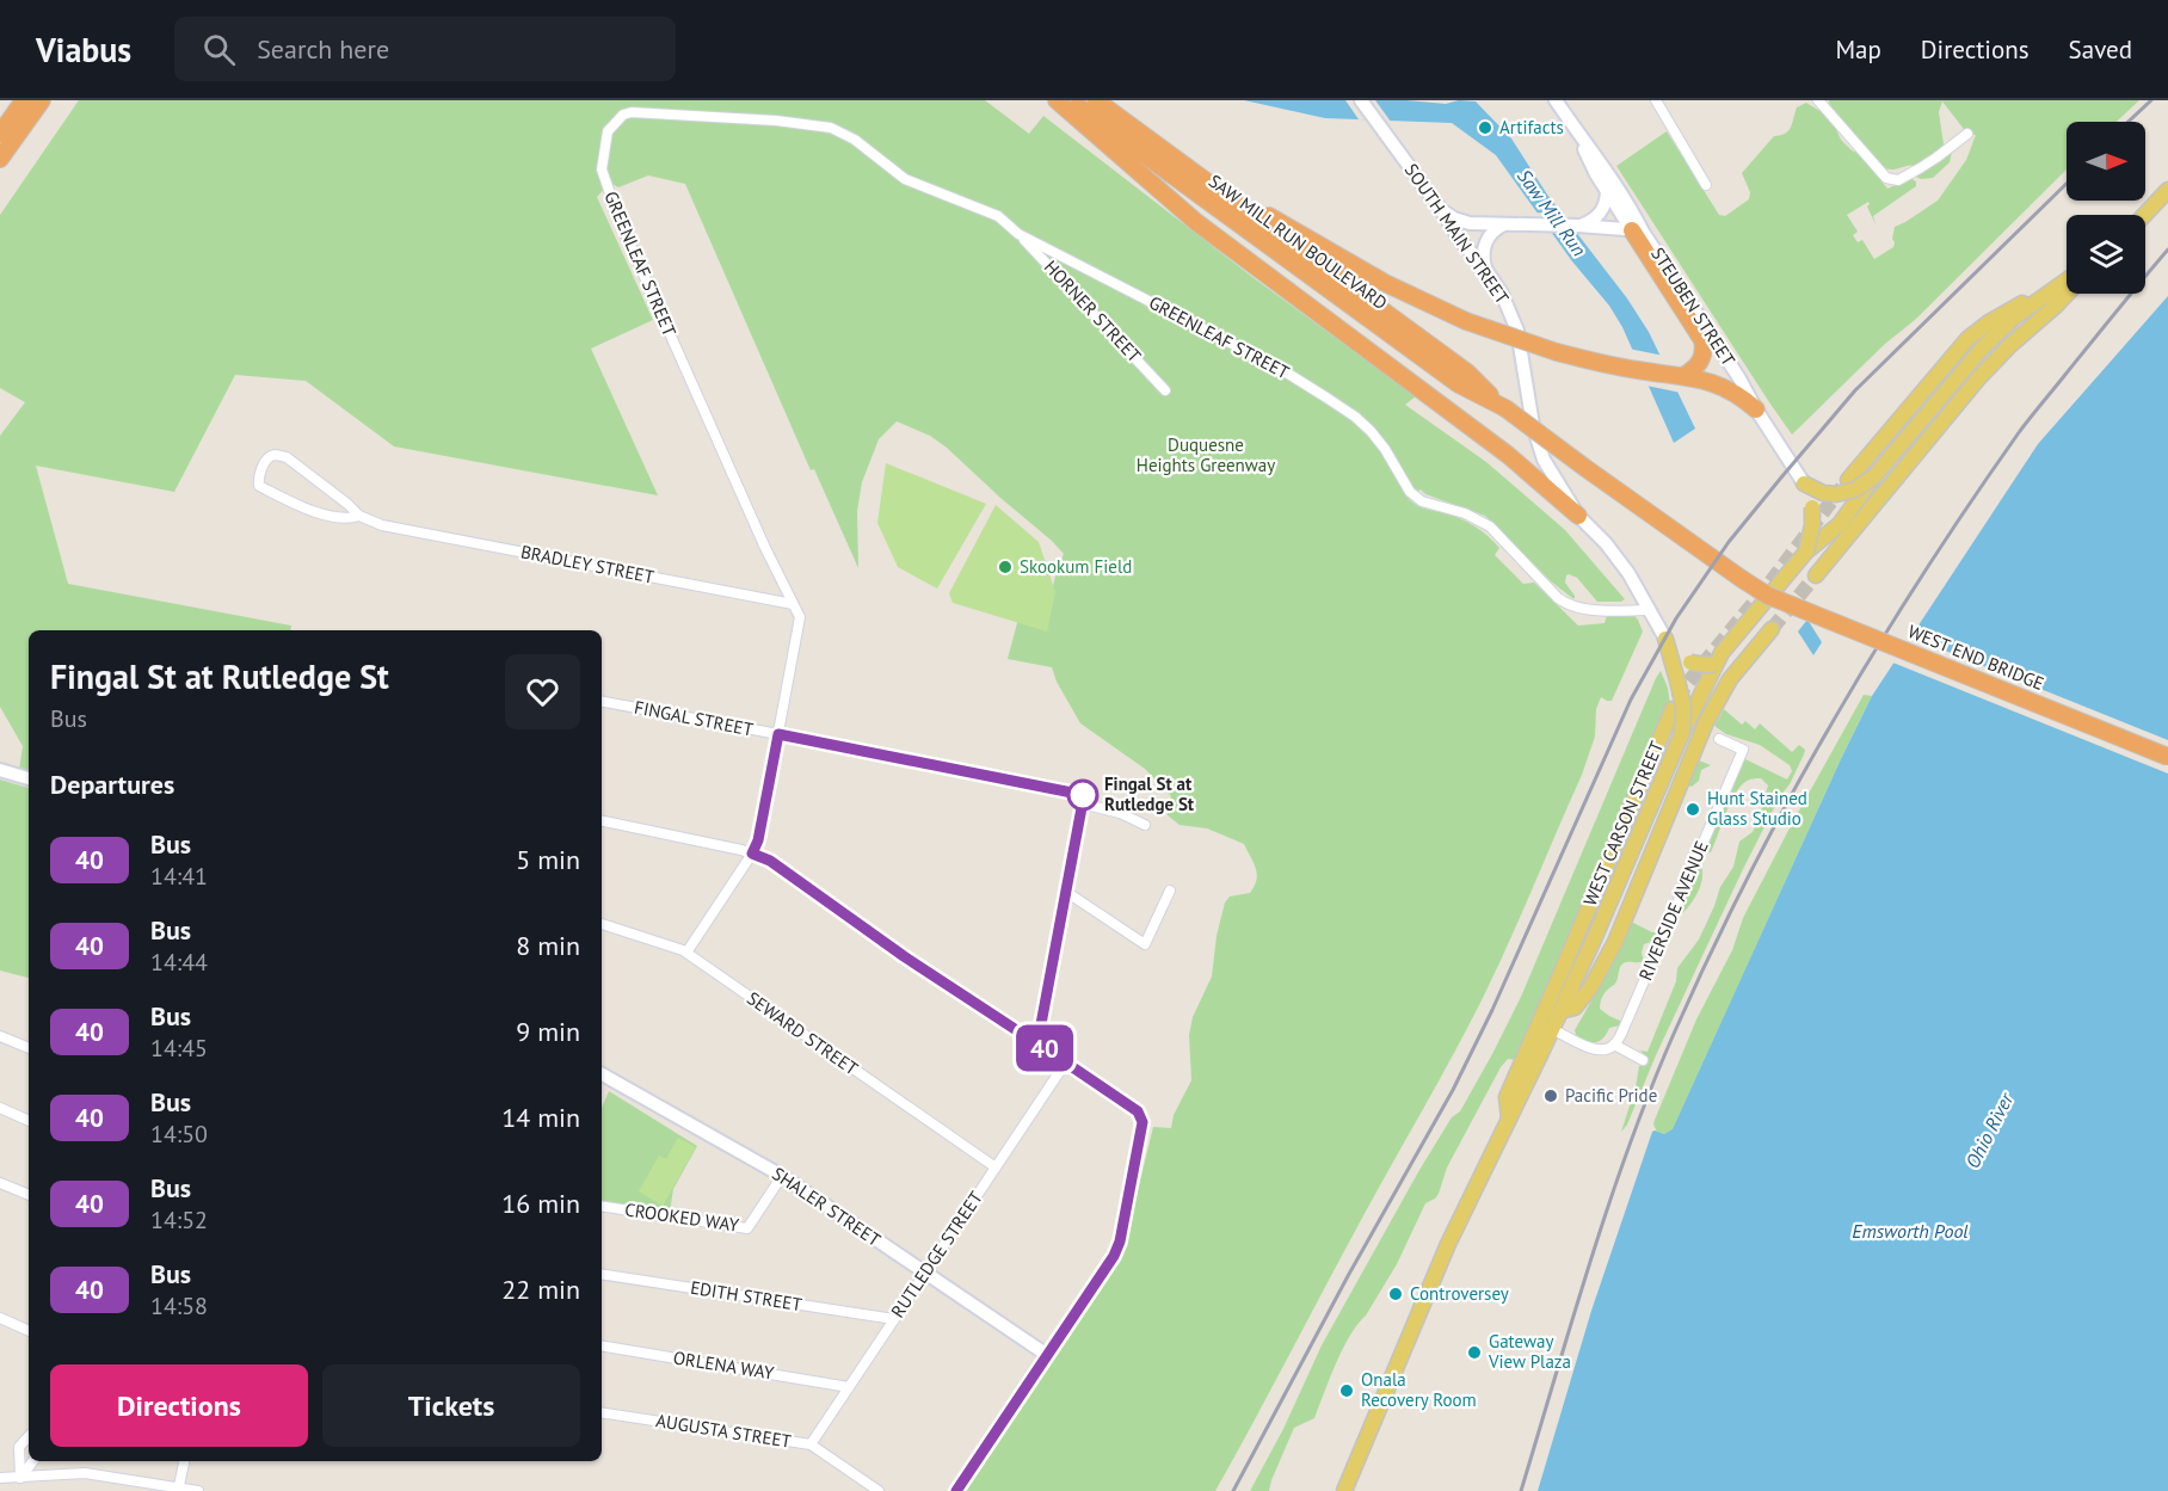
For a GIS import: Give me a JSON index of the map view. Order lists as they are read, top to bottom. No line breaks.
{"streets":{"highway":["SAW MILL RUN BOULEVARD","WEST END BRIDGE"],"main road":["SOUTH MAIN STREET","STEUBEN STREET","WEST CARSON STREET","SHALER STREET"],"street":["GREENLEAF STREET","HORNER STREET","BRADLEY STREET","FINGAL STREET","RIVERSIDE AVENUE","SEWARD STREET","CROOKED WAY","RUTLEDGE STREET","EDITH STREET","ORLENA WAY","AUGUSTA STREET"]},"crossings":[["SOUTH MAIN STREET","GREENLEAF STREET"],["SAW MILL RUN BOULEVARD","WEST END BRIDGE"],["SAW MILL RUN BOULEVARD","WEST CARSON STREET"],["GREENLEAF STREET","HORNER STREET"],["GREENLEAF STREET","BRADLEY STREET"],["GREENLEAF STREET","FINGAL STREET"],["GREENLEAF STREET","SEWARD STREET"],["WEST END BRIDGE","WEST CARSON STREET"],["SEWARD STREET","RUTLEDGE STREET"],["SHALER STREET","CROOKED WAY"],["SHALER STREET","RUTLEDGE STREET"],["RUTLEDGE STREET","EDITH STREET"],["RUTLEDGE STREET","ORLENA WAY"],["RUTLEDGE STREET","AUGUSTA STREET"]],"water":["Saw Mill Run","Ohio River","Emsworth Pool"],"parks":["Duquesne Heights Greenway"],"places":["Artifacts","Skookum Field","Fingal St at Rutledge St","Hunt Stained Glass Studio","Pacific Pride","Controversey","Gateway View Plaza","Onala Recovery Room"],"lines":["bus line 40"],"north":"right","page":{"header":"Viabus","search":"Search here","nav":["Map","Directions","Saved"],"on_map":"40","heading":[["Fingal St at Rutledge St","Bus"],"Departures"],"list":[{"mark":"40","name":"Bus","note":"14:41","value":"5 min"},{"mark":"40","name":"Bus","note":"14:44","value":"8 min"},{"mark":"40","name":"Bus","note":"14:45","value":"9 min"},{"mark":"40","name":"Bus","note":"14:50","value":"14 min"},{"mark":"40","name":"Bus","note":"14:52","value":"16 min"},{"mark":"40","name":"Bus","note":"14:58","value":"22 min"}],"buttons":["Directions","Tickets"]}}
